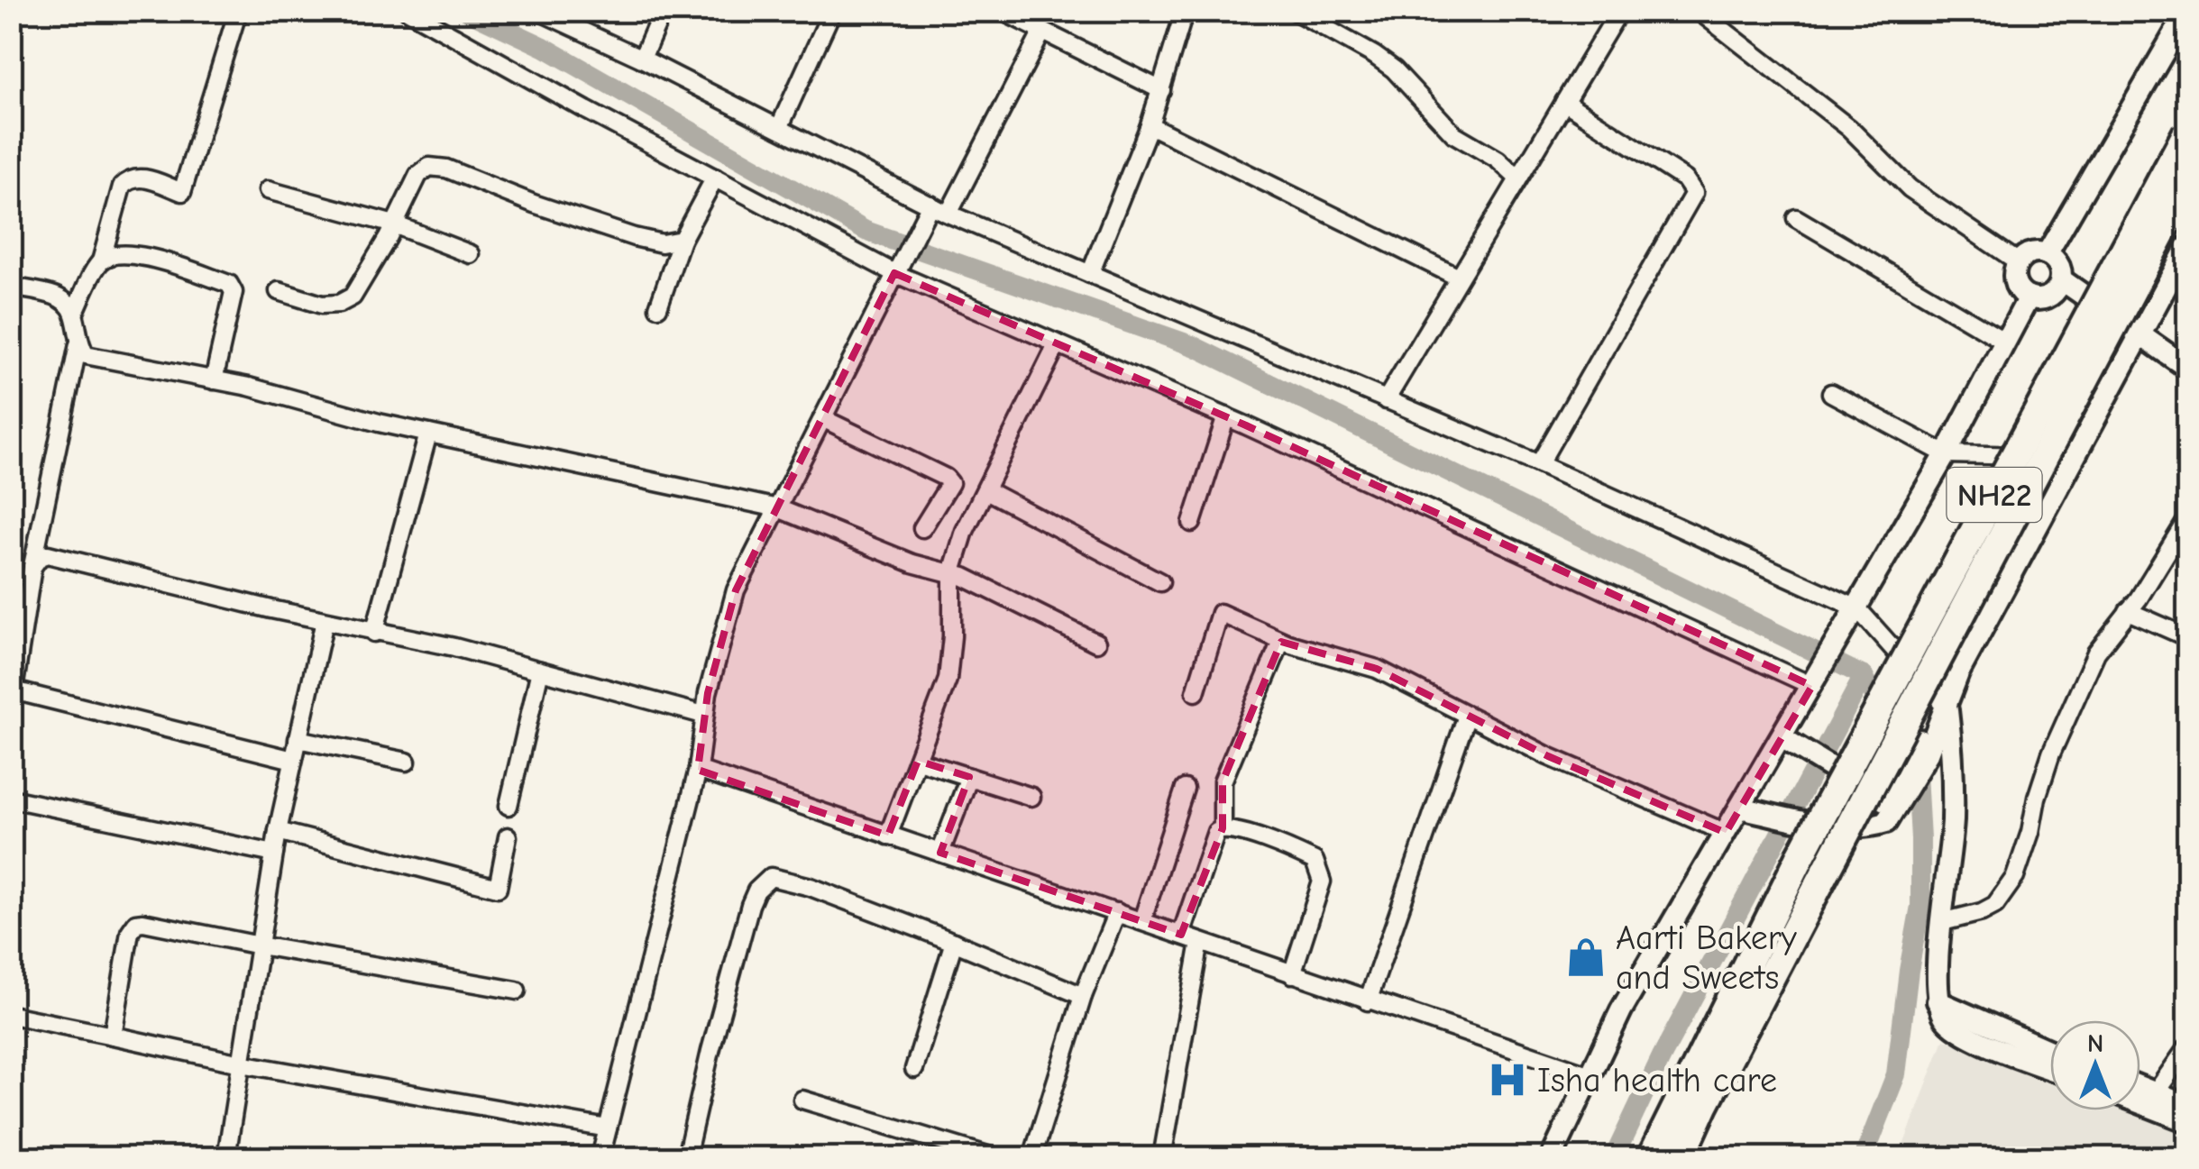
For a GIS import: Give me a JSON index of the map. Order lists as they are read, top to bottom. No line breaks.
{"streets":{"highway":["NH22"]},"places":{"shop":["Aarti Bakery and Sweets"],"hospital":["Isha health care"]},"north":"top"}
